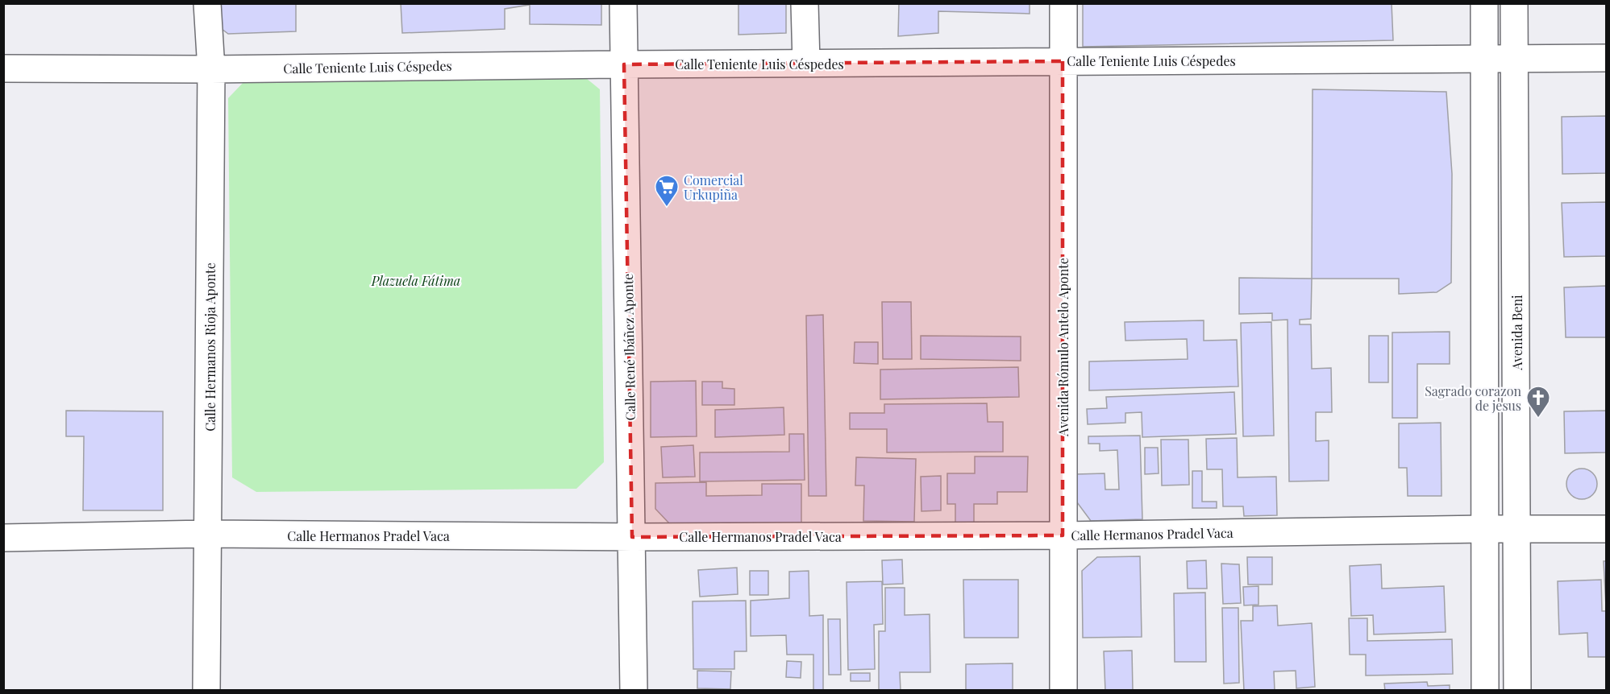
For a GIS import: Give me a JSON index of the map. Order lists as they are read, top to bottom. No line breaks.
{"streets":{"street":["Calle Teniente Luis Céspedes","Avenida Beni","Calle Hermanos Rioja Aponte","Calle René Ibáñez Aponte","Avenida Rómulo Antelo Aponte","Calle Hermanos Pradel Vaca"]},"crossings":[["Calle Teniente Luis Céspedes","Avenida Beni"],["Calle Teniente Luis Céspedes","Calle Hermanos Rioja Aponte"],["Calle Teniente Luis Céspedes","Calle René Ibáñez Aponte"],["Calle Teniente Luis Céspedes","Avenida Rómulo Antelo Aponte"],["Avenida Beni","Calle Hermanos Pradel Vaca"],["Calle Hermanos Rioja Aponte","Calle Hermanos Pradel Vaca"],["Calle René Ibáñez Aponte","Calle Hermanos Pradel Vaca"],["Avenida Rómulo Antelo Aponte","Calle Hermanos Pradel Vaca"]],"parks":["Plazuela Fátima"],"places":{"supermarket":["Comercial Urkupiña"],"church":["Sagrado corazon de jesus"]}}
